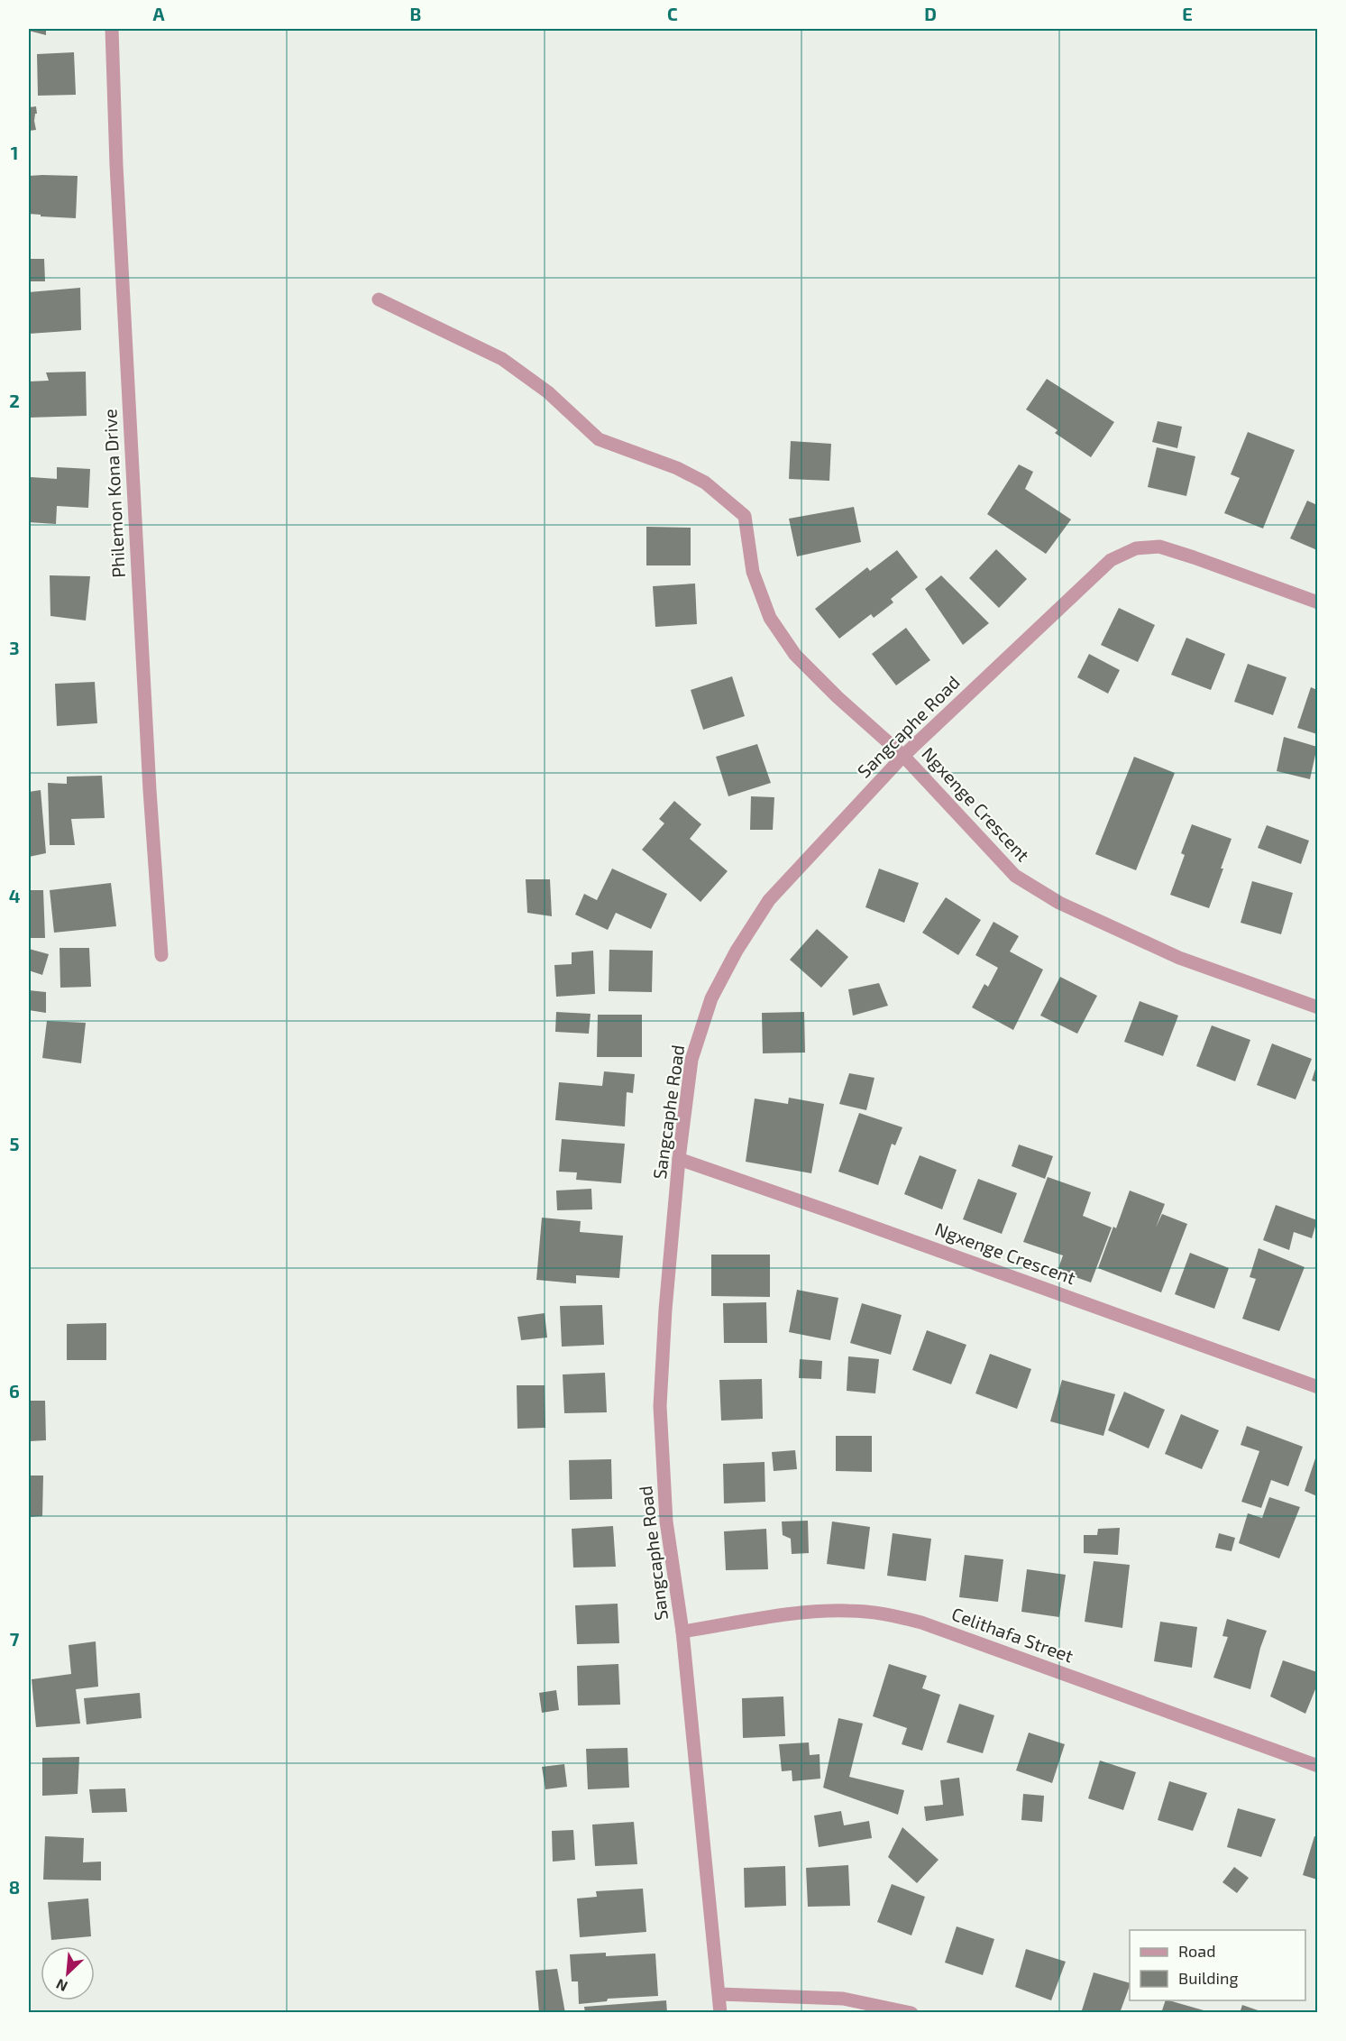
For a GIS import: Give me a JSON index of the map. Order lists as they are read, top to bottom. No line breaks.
{"streets":{"street":["Philemon Kona Drive","Sangcaphe Road","Ngxenge Crescent","Celithafa Street"]},"crossings":[["Sangcaphe Road","Ngxenge Crescent"],["Sangcaphe Road","Celithafa Street"]],"legend":["Road","Building"],"north":"bottom left","grid":{"columns":["A","B","C","D","E"],"rows":["1","2","3","4","5","6","7","8"]}}
